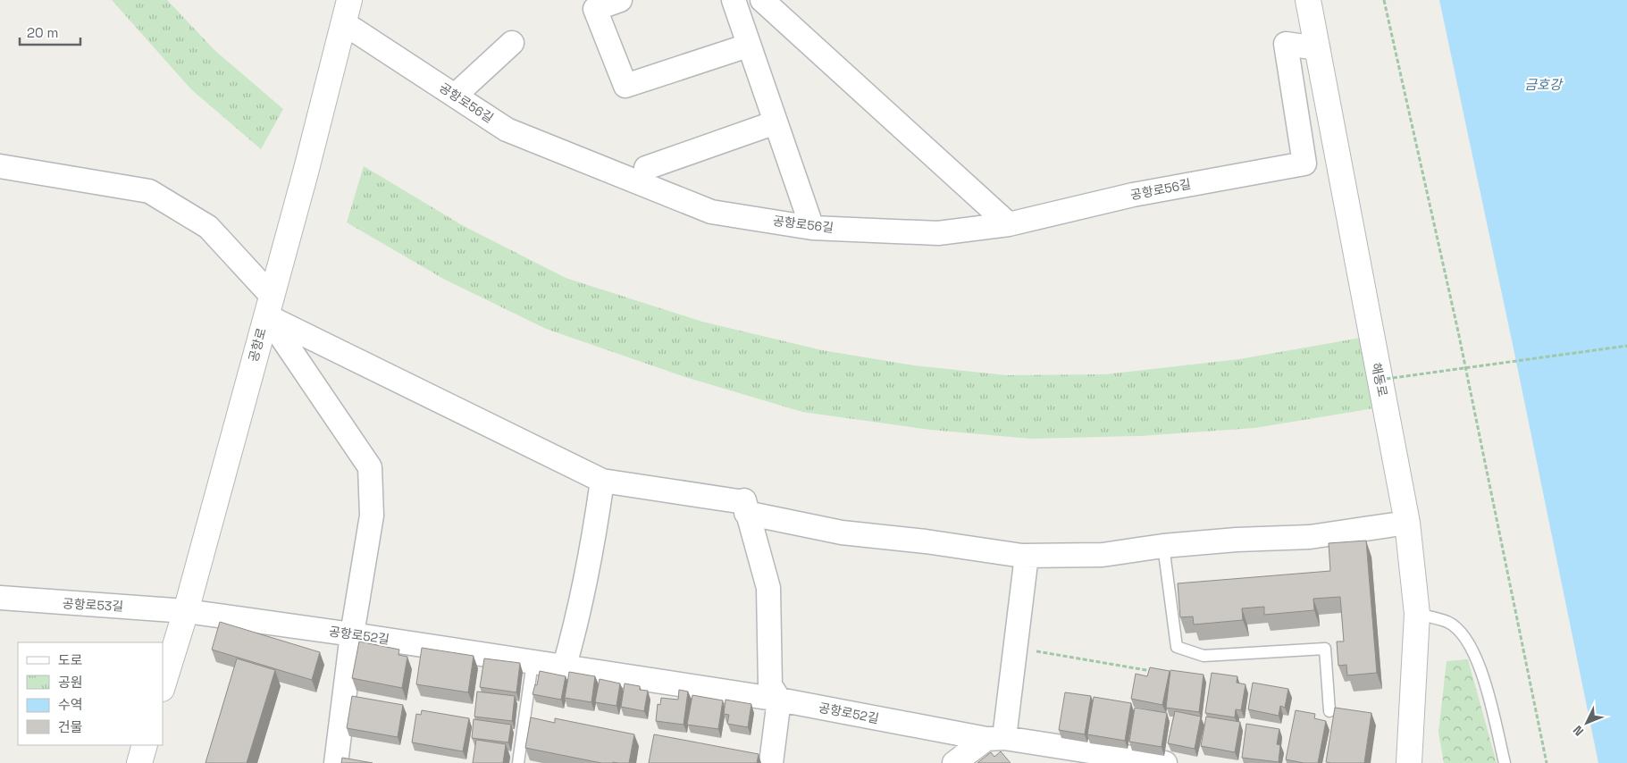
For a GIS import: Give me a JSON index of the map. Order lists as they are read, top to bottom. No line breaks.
{"streets":{"street":["공항로56길","공항로","해동로","공항로53길","공항로52길"]},"crossings":[["공항로56길","공항로"],["공항로56길","해동로"],["공항로","공항로53길"],["공항로","공항로52길"],["공항로53길","공항로52길"]],"water":["금호강"],"legend":["도로","공원","수역","건물"],"scale_bar":"20 m","north":"bottom left"}
